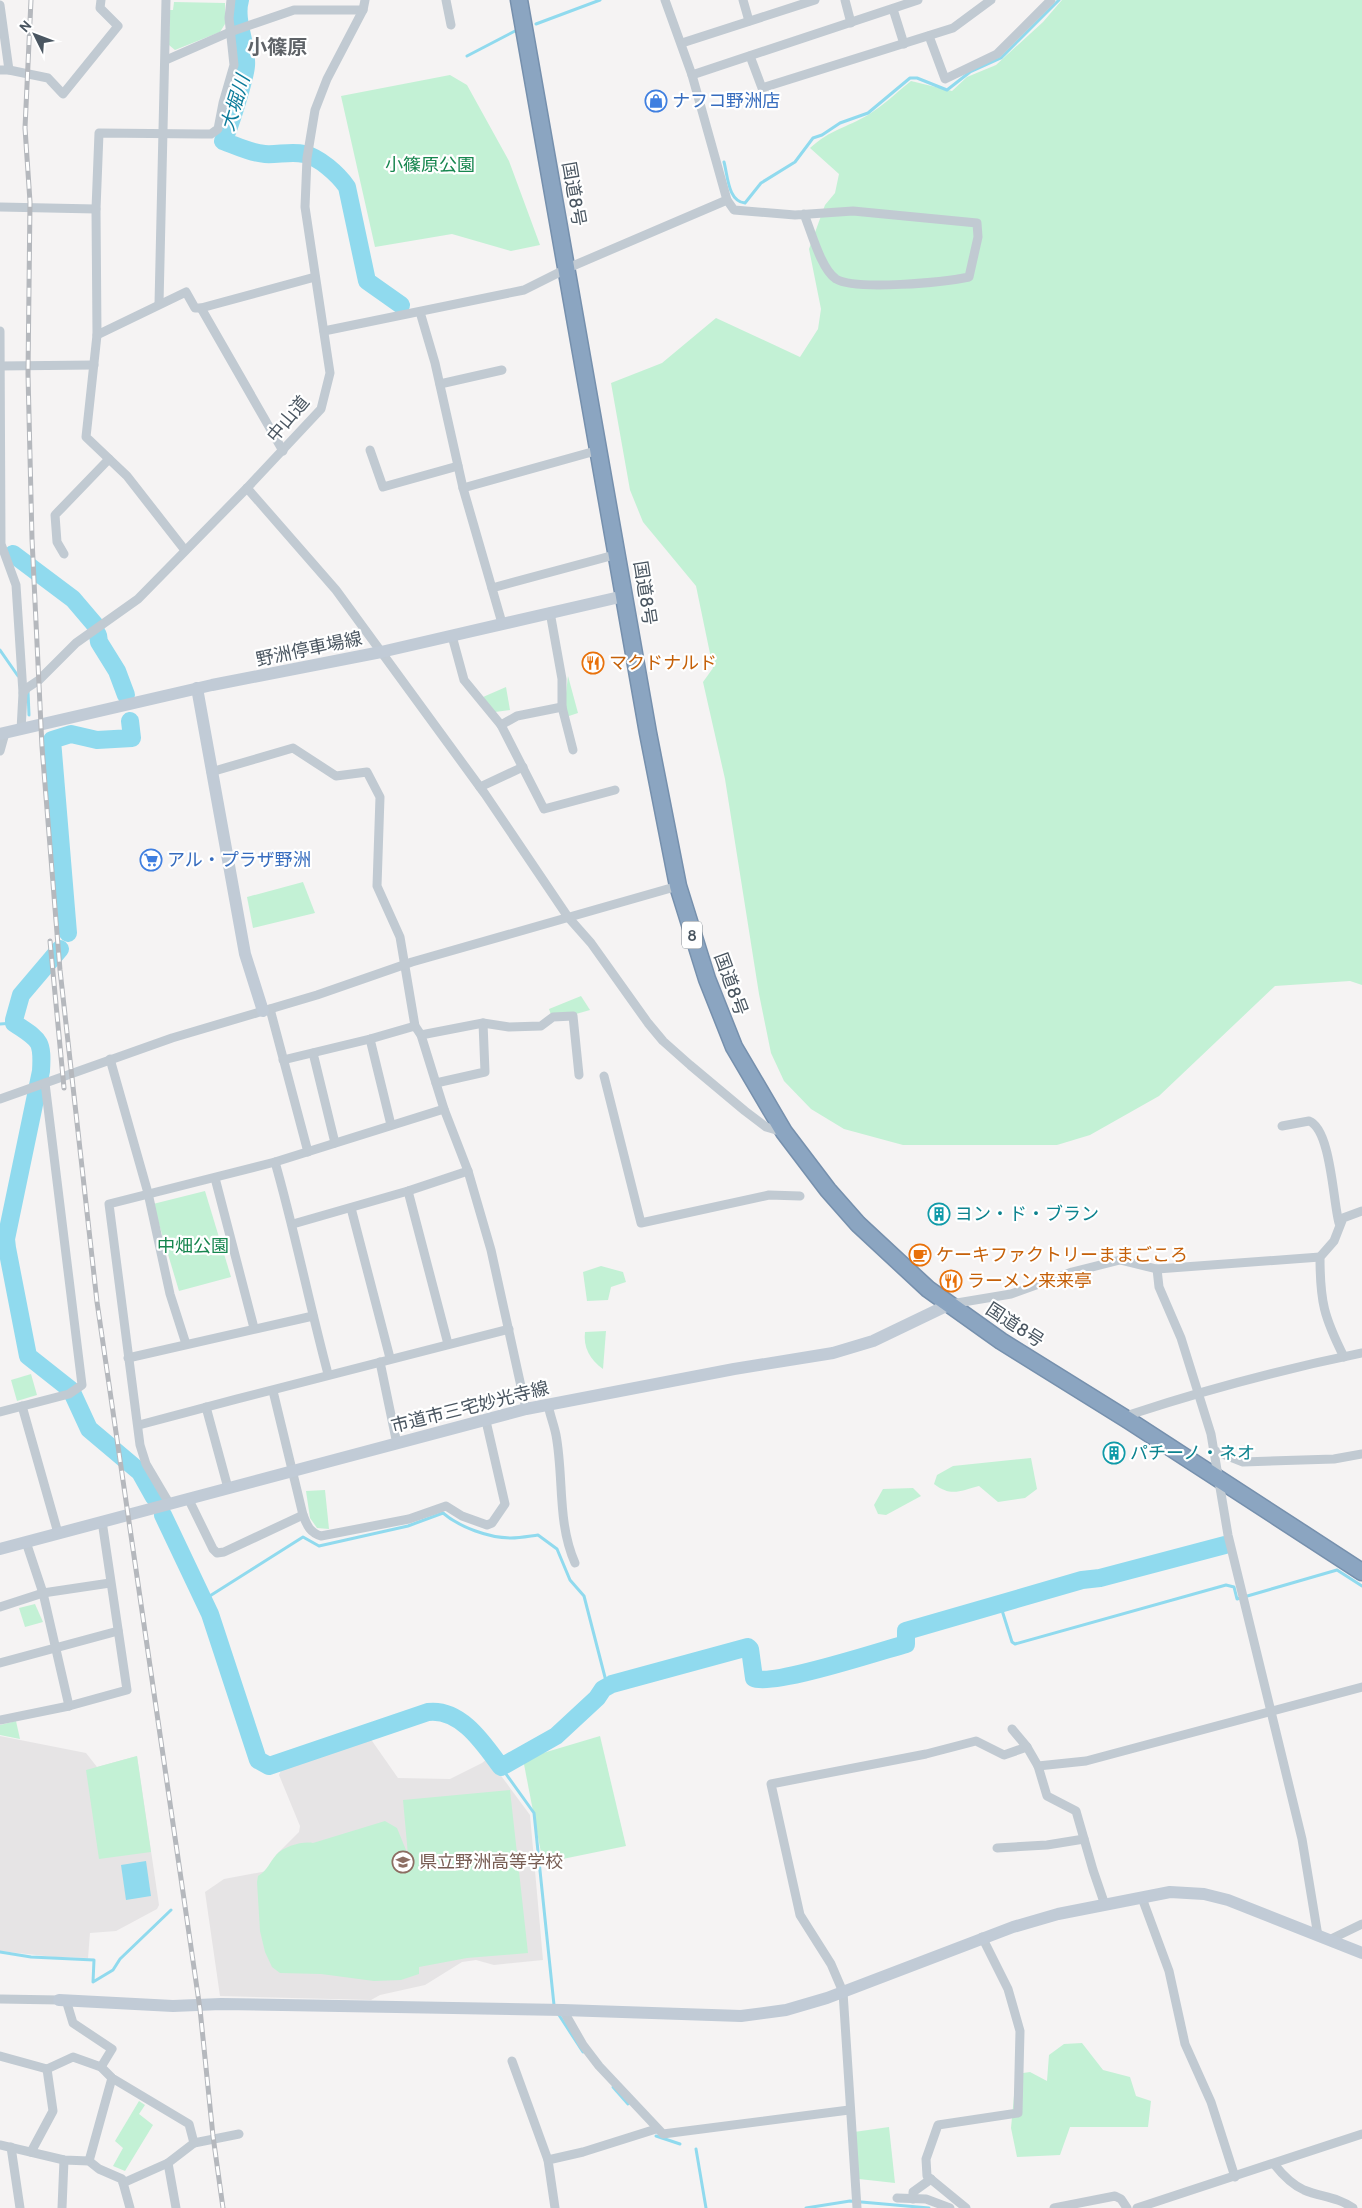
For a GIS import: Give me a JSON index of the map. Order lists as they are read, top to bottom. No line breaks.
{"streets":{"highway":["国道8号","8"],"street":["中山道","野洲停車場線","市道市三宅妙光寺線"]},"crossings":[["国道8号","野洲停車場線"],["国道8号","市道市三宅妙光寺線"]],"districts":["小篠原"],"water":["大堀川"],"parks":["小篠原公園","中畑公園"],"places":{"shop":["ナフコ野洲店"],"restaurant":["マクドナルド","ラーメン来来亭"],"supermarket":["アル・プラザ野洲"],"building":["ヨン・ド・ブラン","パチーノ・ネオ"],"cafe":["ケーキファクトリーままごころ"],"school or university":["県立野洲高等学校"]},"north":"top left"}
